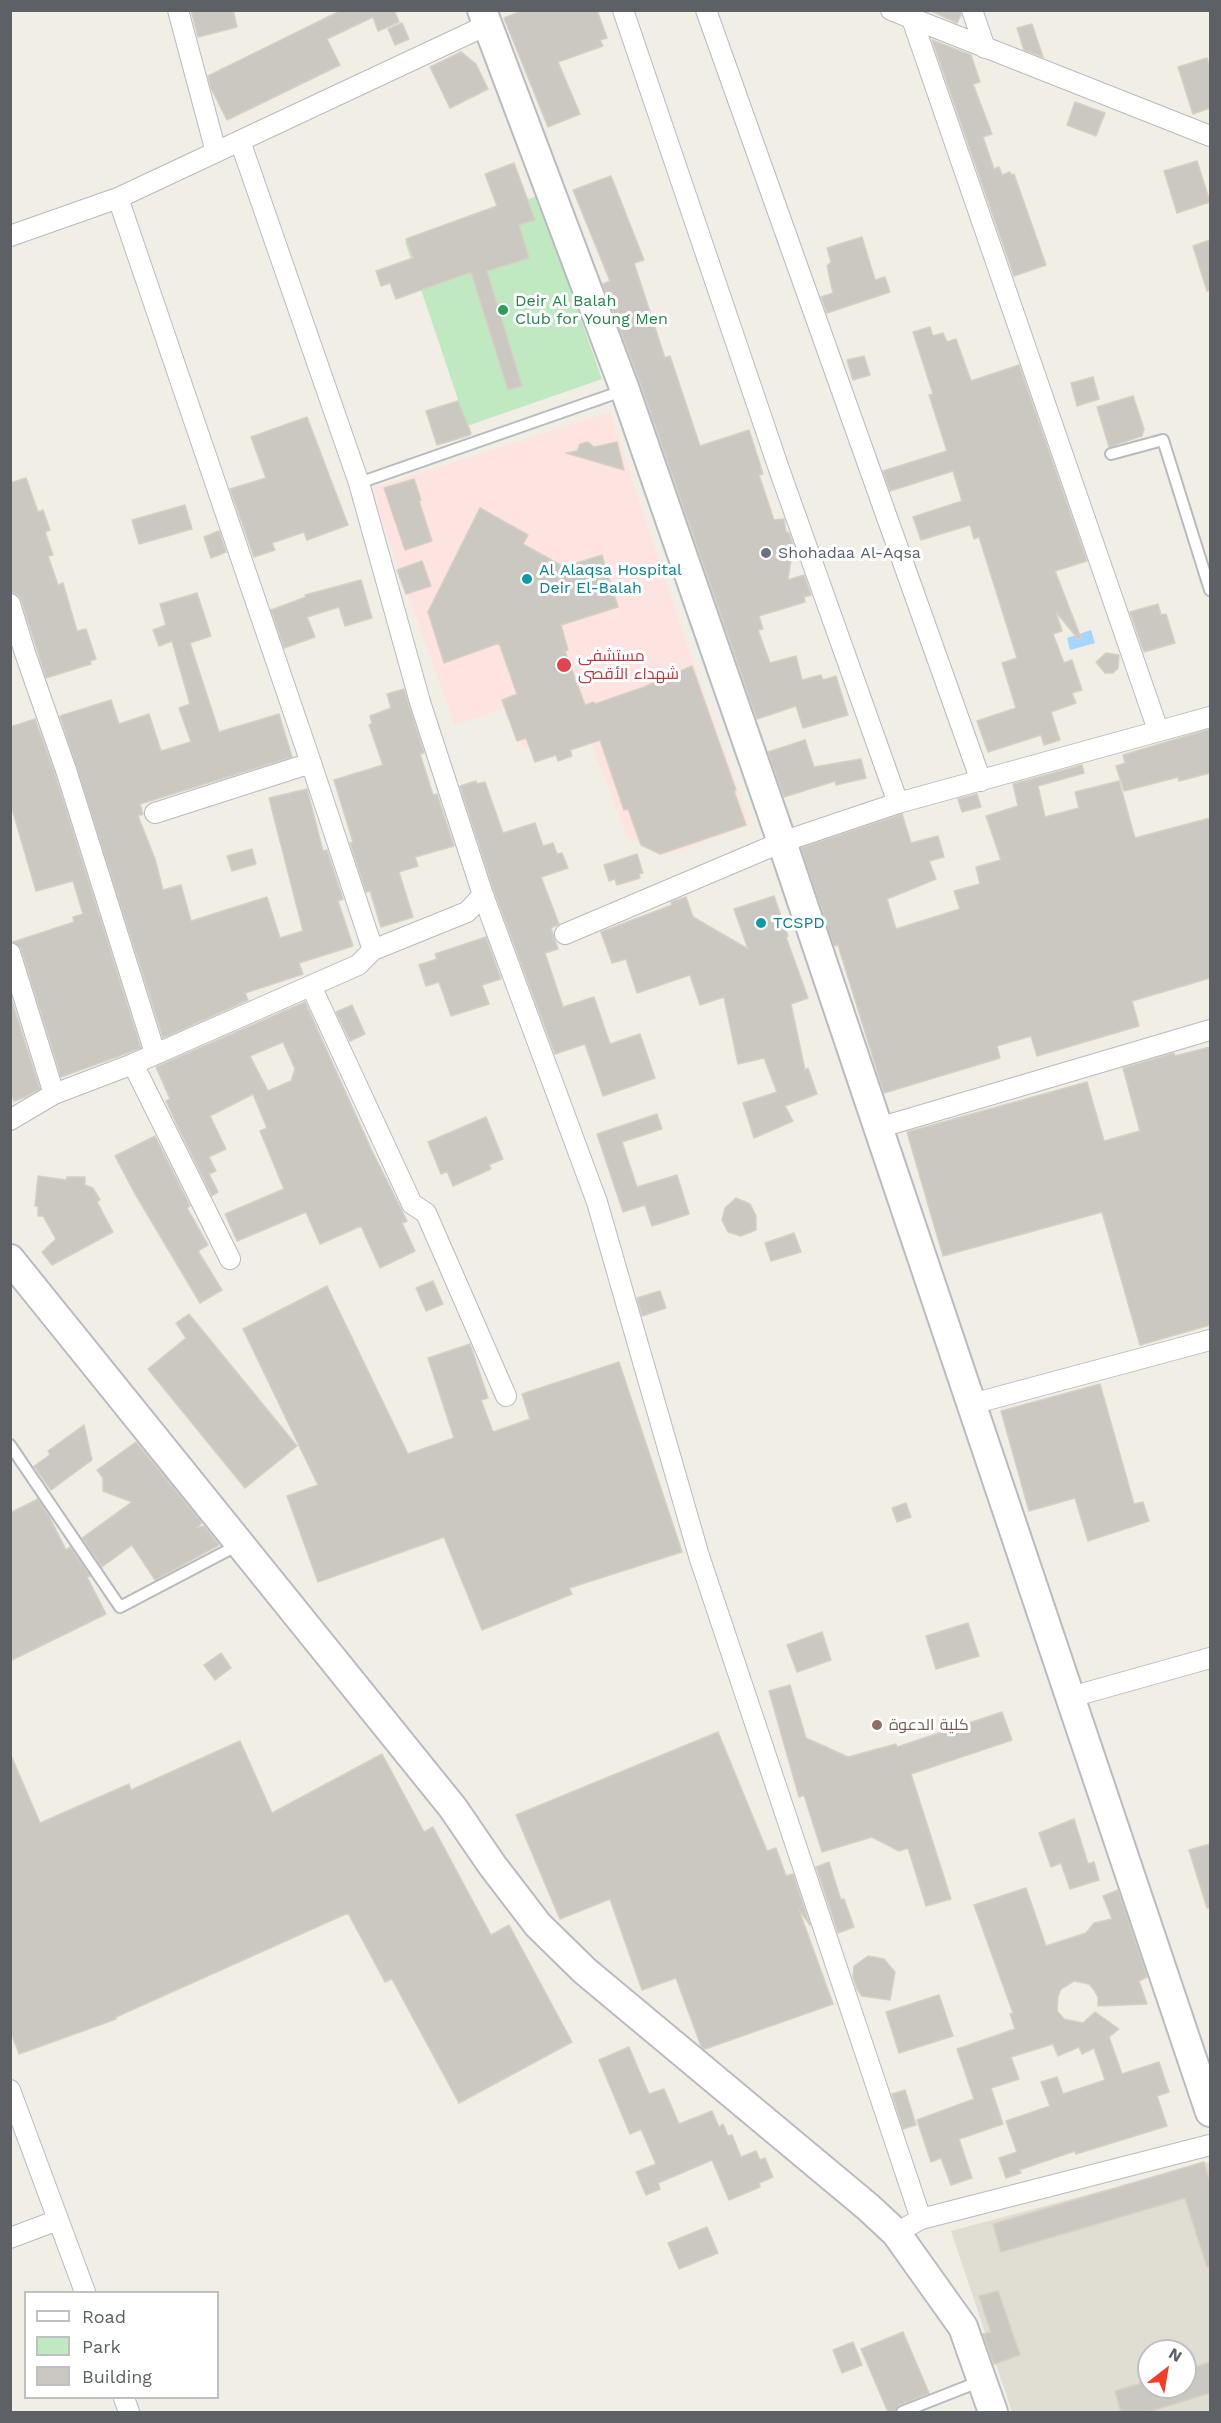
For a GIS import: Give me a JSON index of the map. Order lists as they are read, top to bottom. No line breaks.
{"places":["Deir Al Balah Club for Young Men","Shohadaa Al-Aqsa","Al Alaqsa Hospital Deir El-Balah","مستشفى شهداء الأقصى","TCSPD","كلية الدعوة"],"legend":["Road","Park","Building"],"north":"top right"}
